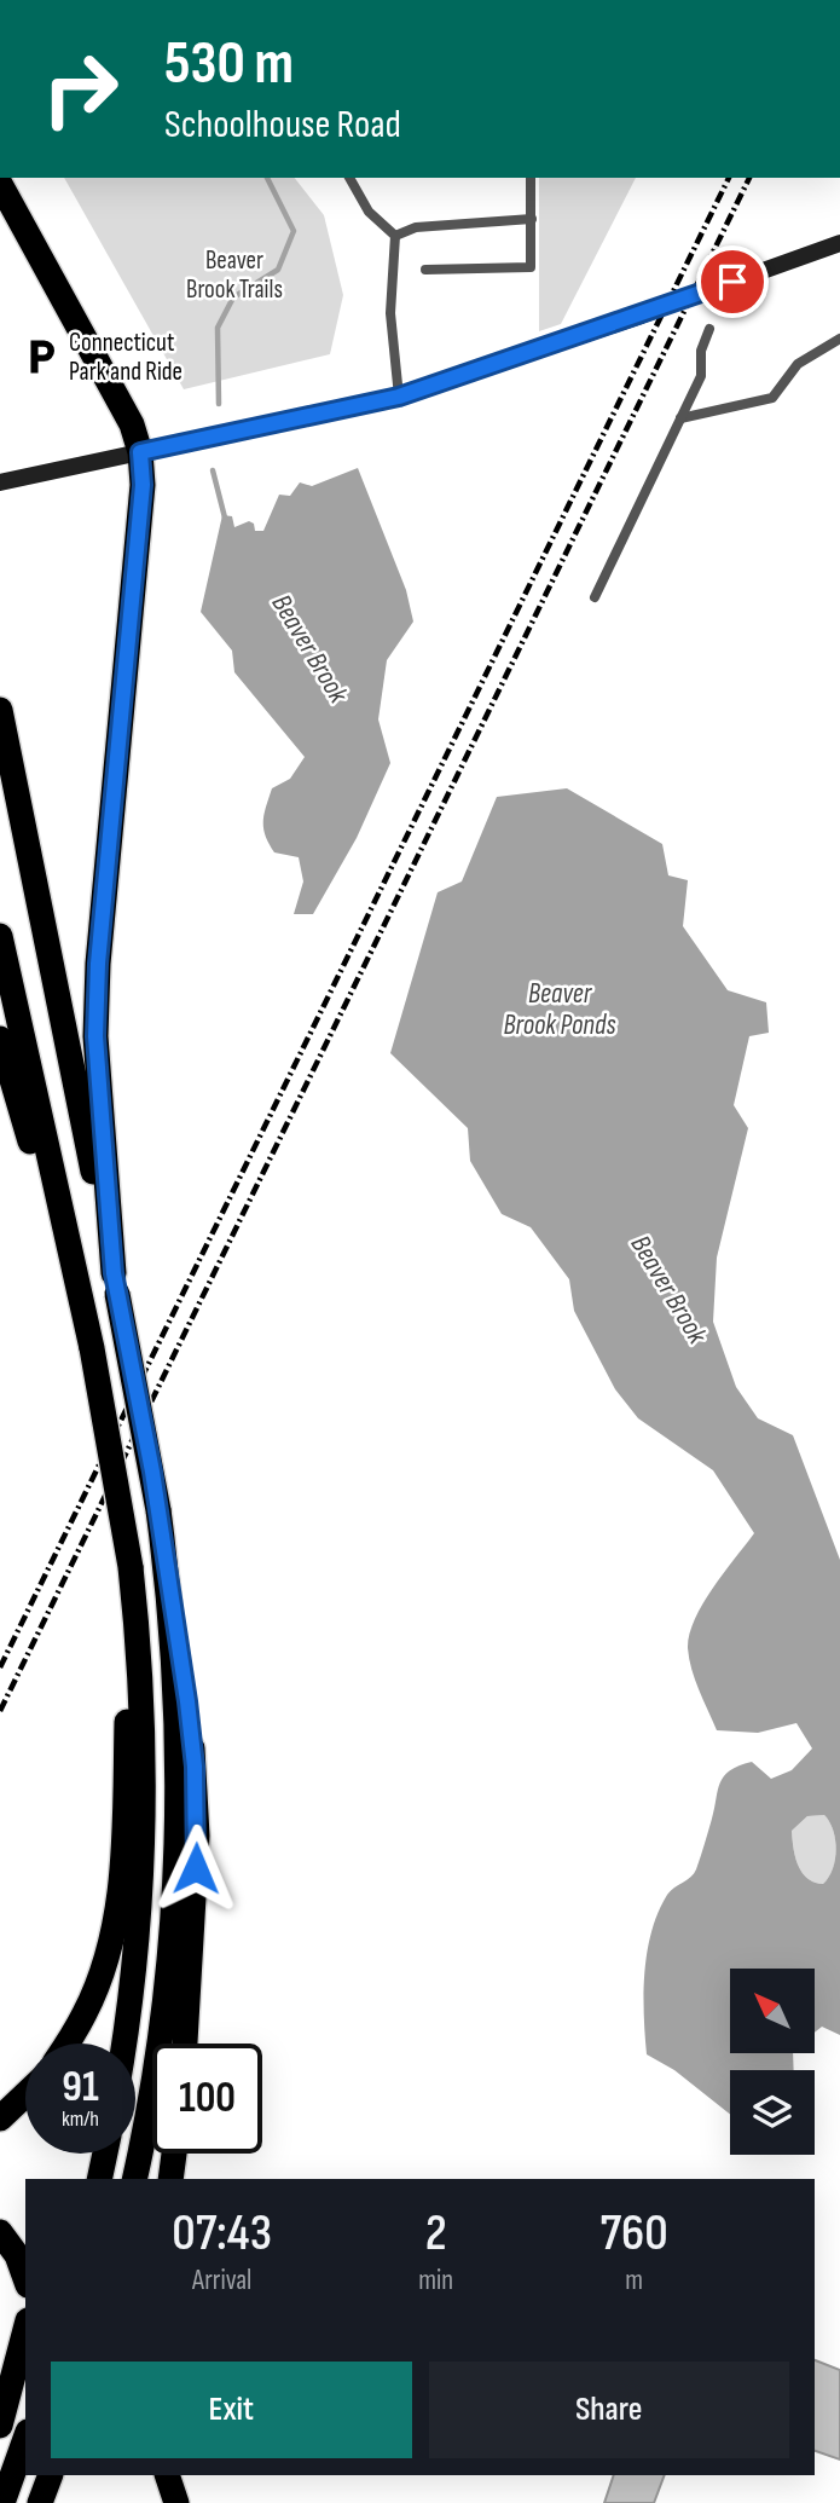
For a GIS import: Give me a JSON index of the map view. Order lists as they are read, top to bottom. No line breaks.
{"water":["Beaver Brook","Beaver Brook Ponds"],"parks":["Beaver Brook Trails"],"places":{"parking":["Connecticut Park and Ride"]},"north":"top left","page":{"turn":["530 m","Schoolhouse Road"],"speed":"91 km/h","limit":"100","eta":["07:43","Arrival","2","min","760","m"],"buttons":["Exit","Share"]}}
